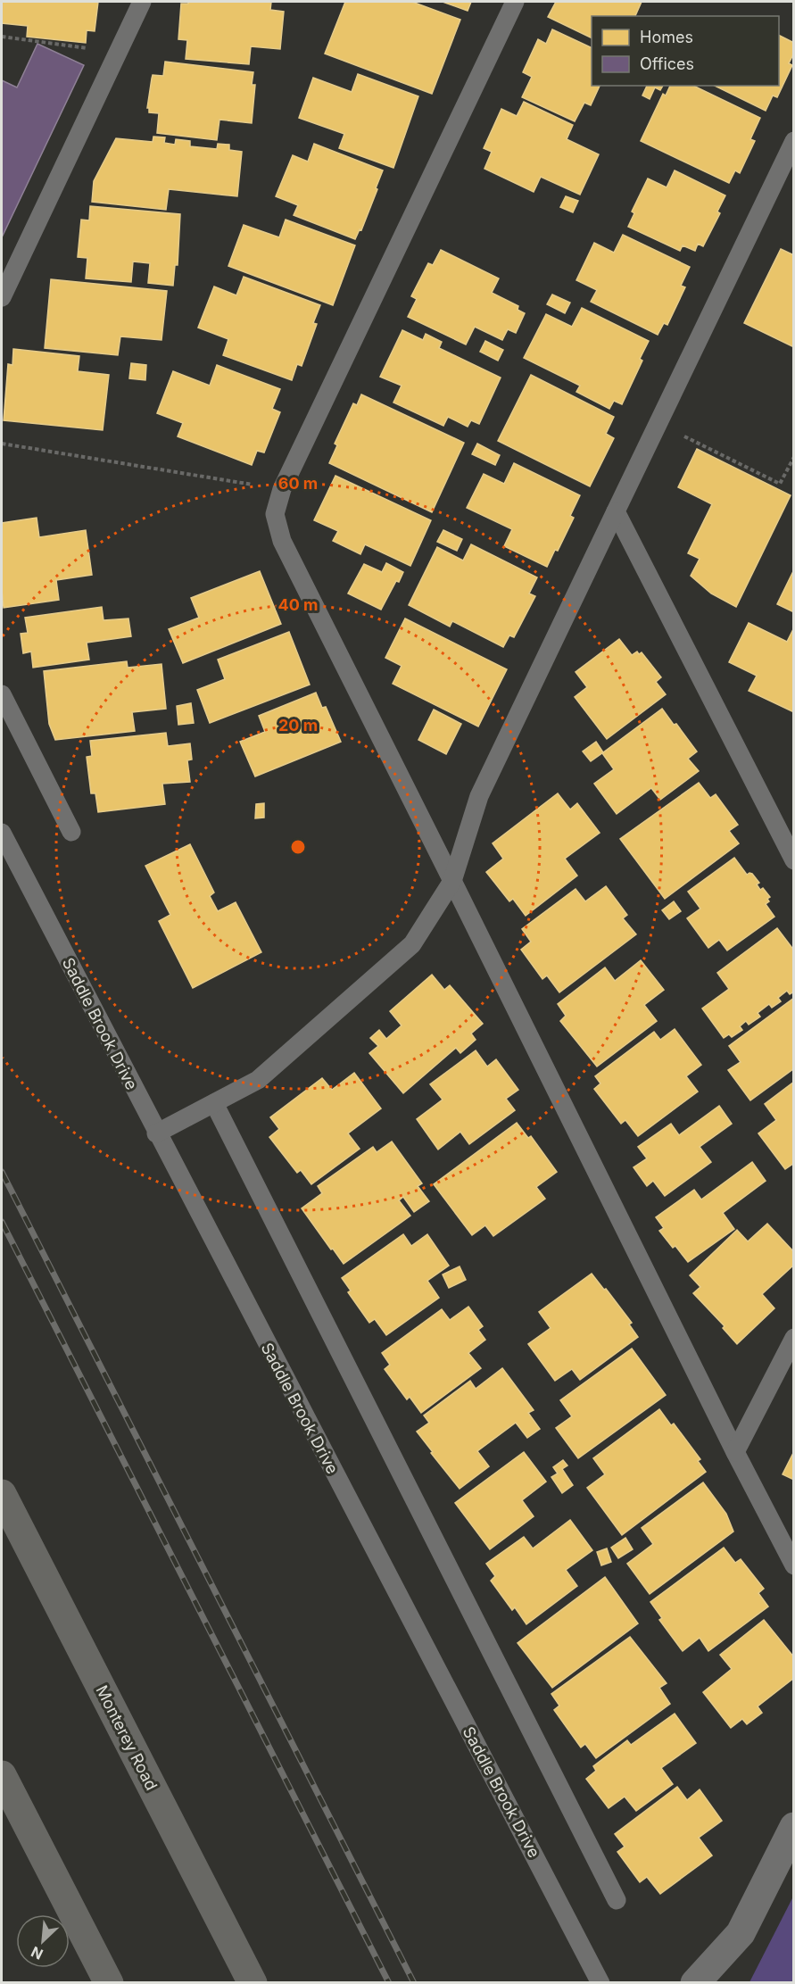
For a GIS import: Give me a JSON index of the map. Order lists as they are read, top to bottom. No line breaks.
{"streets":{"main road":["Monterey Road"],"lane":["Saddle Brook Drive"]},"legend":["Homes","Offices"],"north":"bottom left","rings":["60 m","40 m","20 m"]}
